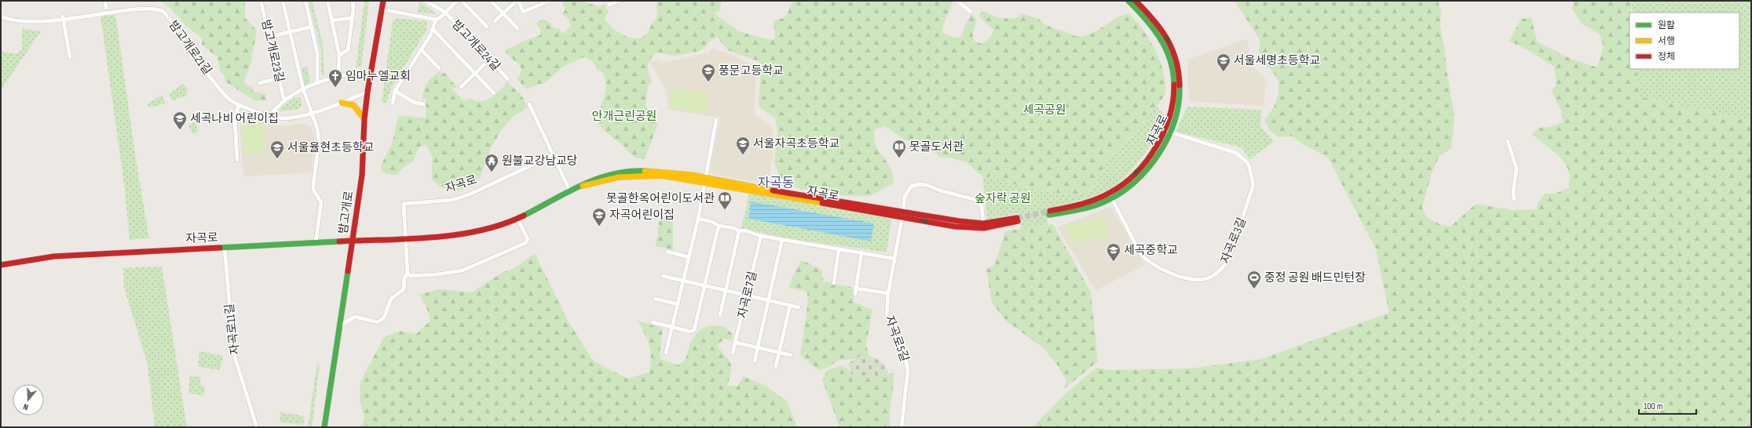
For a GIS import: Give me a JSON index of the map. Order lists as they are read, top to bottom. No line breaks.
{"streets":{"main road":["자곡로","밤고개로"],"street":["밤고개로24길","밤고개로21길","밤고개로23길","자곡로3길","자곡로7길","자곡로11길","자곡로5길"]},"crossings":[["밤고개로24길","밤고개로"],["밤고개로21길","밤고개로23길"],["밤고개로21길","밤고개로"],["자곡로","밤고개로"],["자곡로","자곡로3길"],["자곡로","자곡로11길"],["자곡로","자곡로5길"]],"districts":["자곡동"],"parks":["세곡공원","안개근린공원","숲자락 공원"],"places":{"school or university":["서울세명초등학교","풍문고등학교","세곡나비 어린이집","서울자곡초등학교","서울율현초등학교","자곡어린이집","세곡중학교"],"church":["임마누엘교회"],"library":["못골도서관","못골한옥어린이도서관"],"temple":["원불교강남교당"],"sports":["중정 공원 배드민턴장"]},"legend":["원활","서행","정체"],"scale_bar":"100 m","north":"bottom"}
